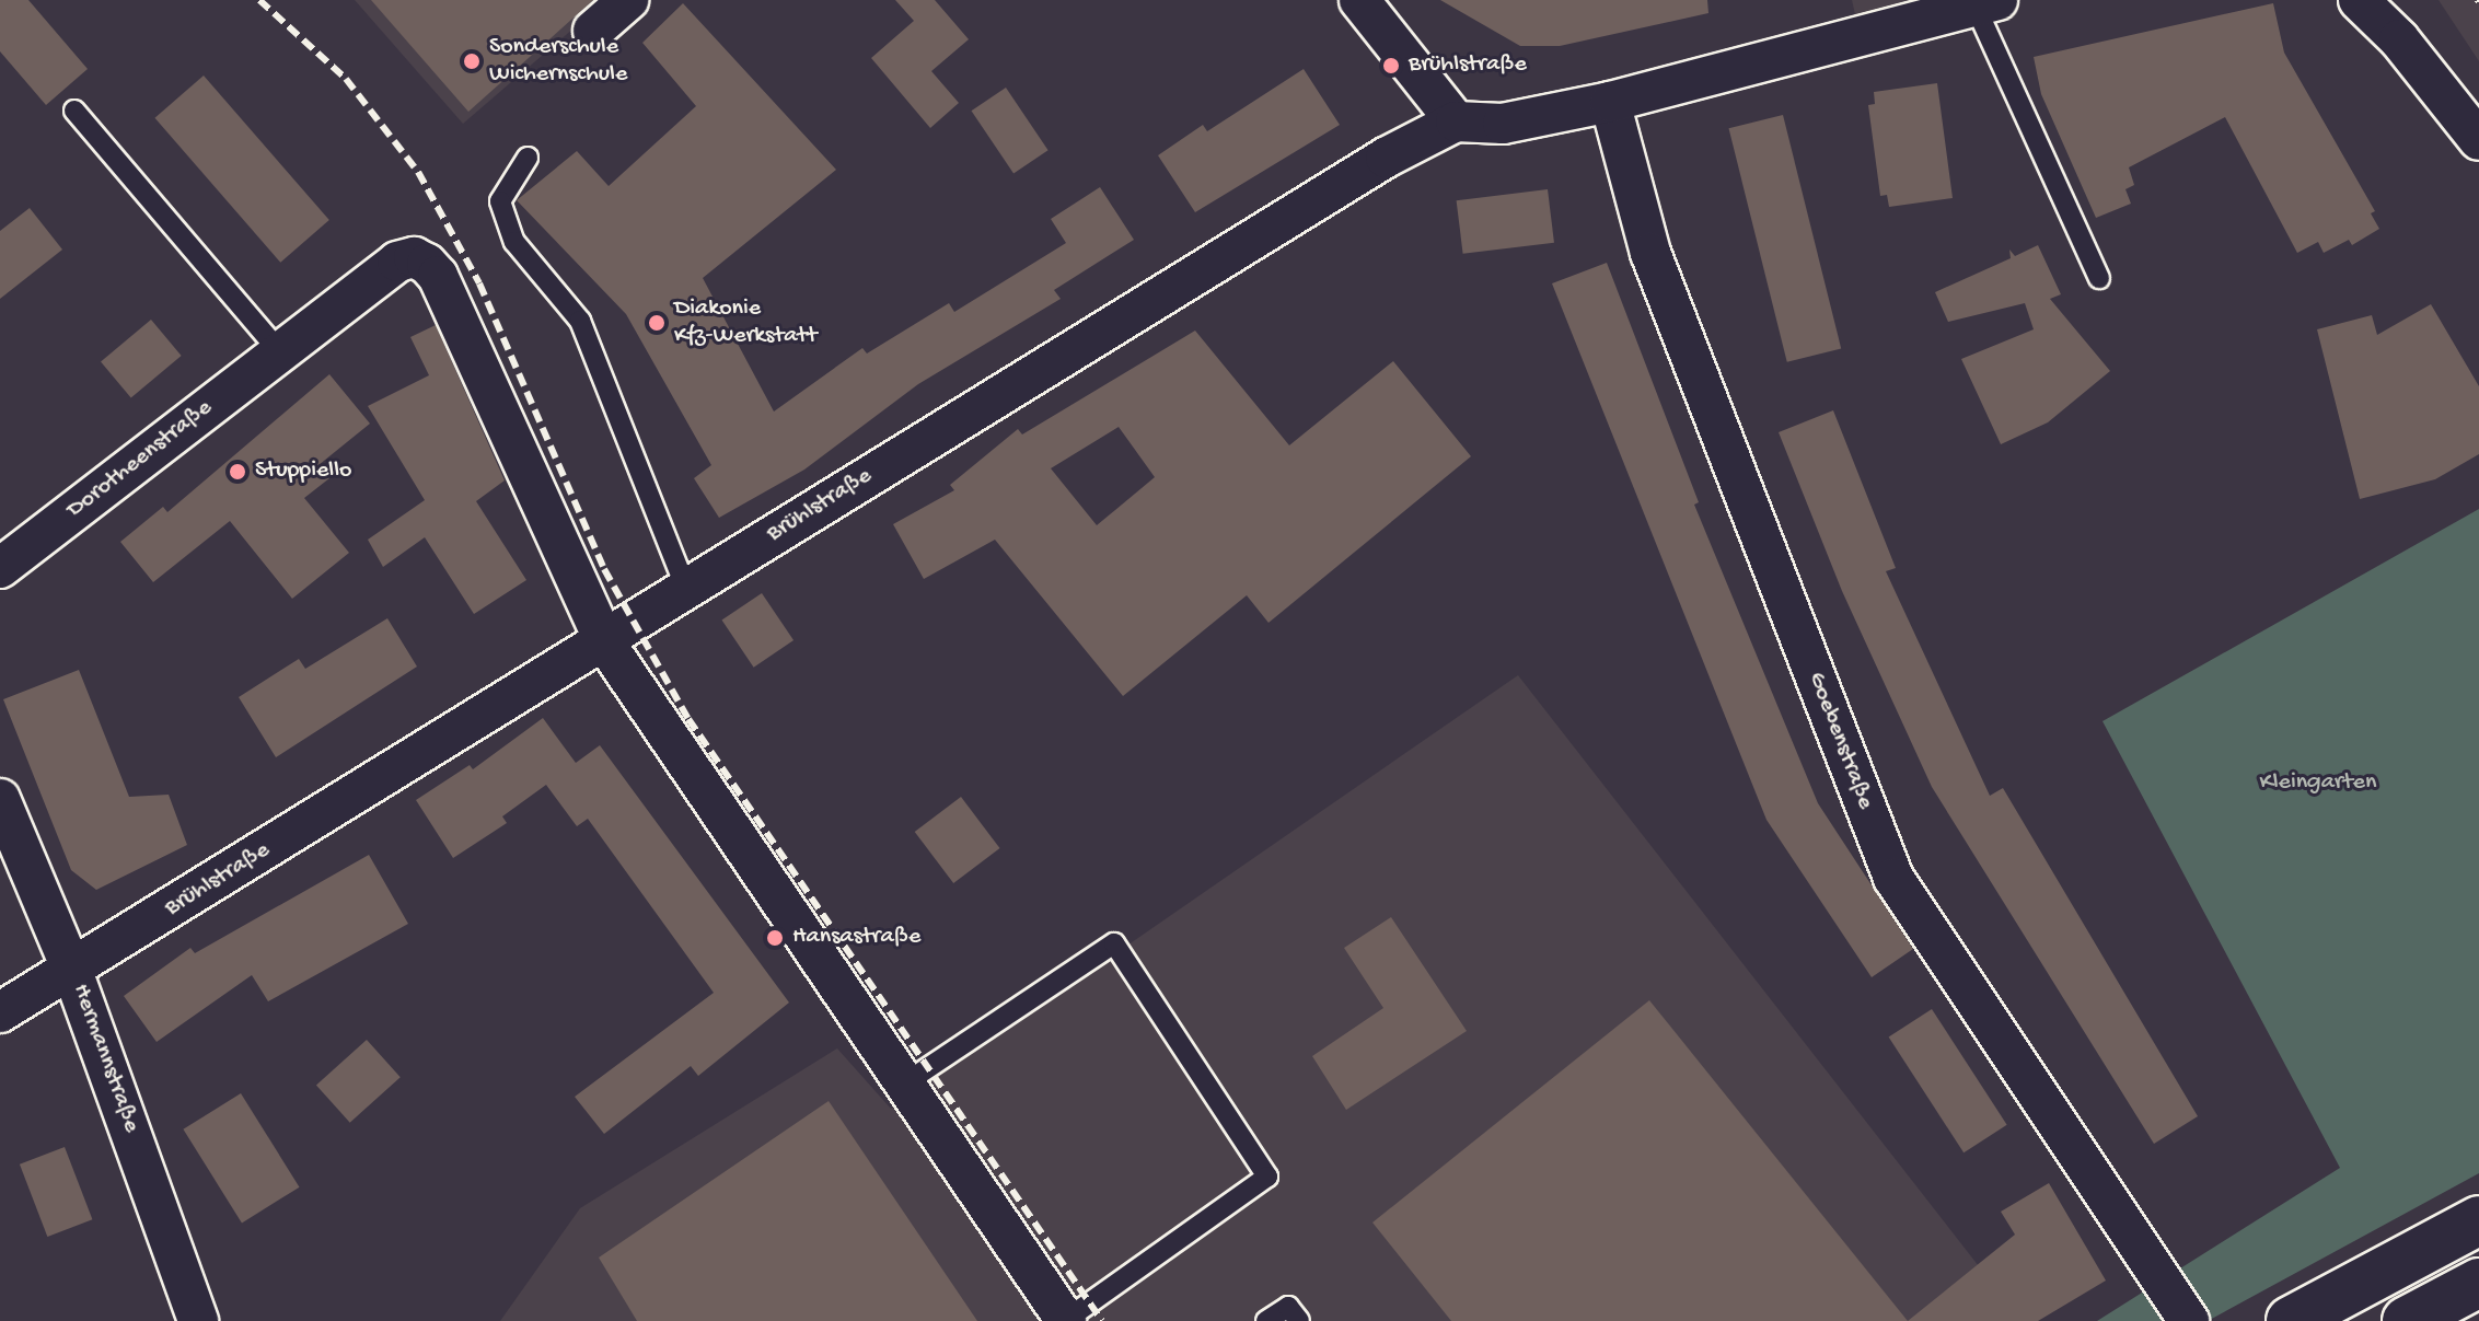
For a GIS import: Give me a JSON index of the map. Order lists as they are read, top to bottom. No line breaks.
{"streets":{"street":["Dorotheenstraße","Brühlstraße","Goebenstraße","Hermannstraße"]},"crossings":[["Dorotheenstraße","Brühlstraße"],["Brühlstraße","Goebenstraße"],["Brühlstraße","Hermannstraße"]],"parks":["Kleingarten"],"places":["Sonderschule Wichernschule","Brühlstraße","Diakonie Kfz-Werkstatt","Stuppiello","Hansastraße"]}
